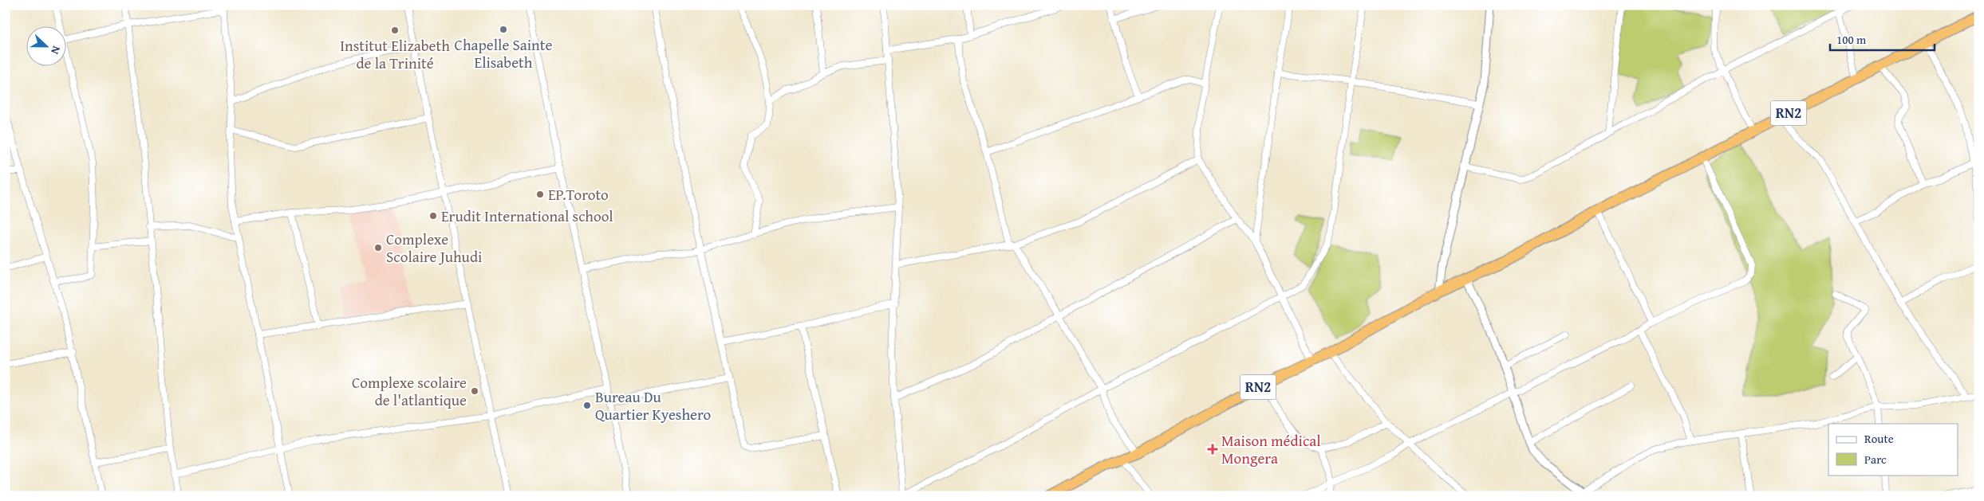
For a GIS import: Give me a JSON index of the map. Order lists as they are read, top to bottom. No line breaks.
{"streets":{"highway":["RN2"]},"places":{"other":["Chapelle Sainte Elisabeth","Institut Elizabeth de la Trinité","EP.Toroto","Erudit International school","Complexe Scolaire Juhudi","Complexe scolaire de l'atlantique","Bureau Du Quartier Kyeshero"],"health":["Maison médical Mongera"]},"legend":["Route","Parc"],"scale_bar":"100 m","north":"right"}
